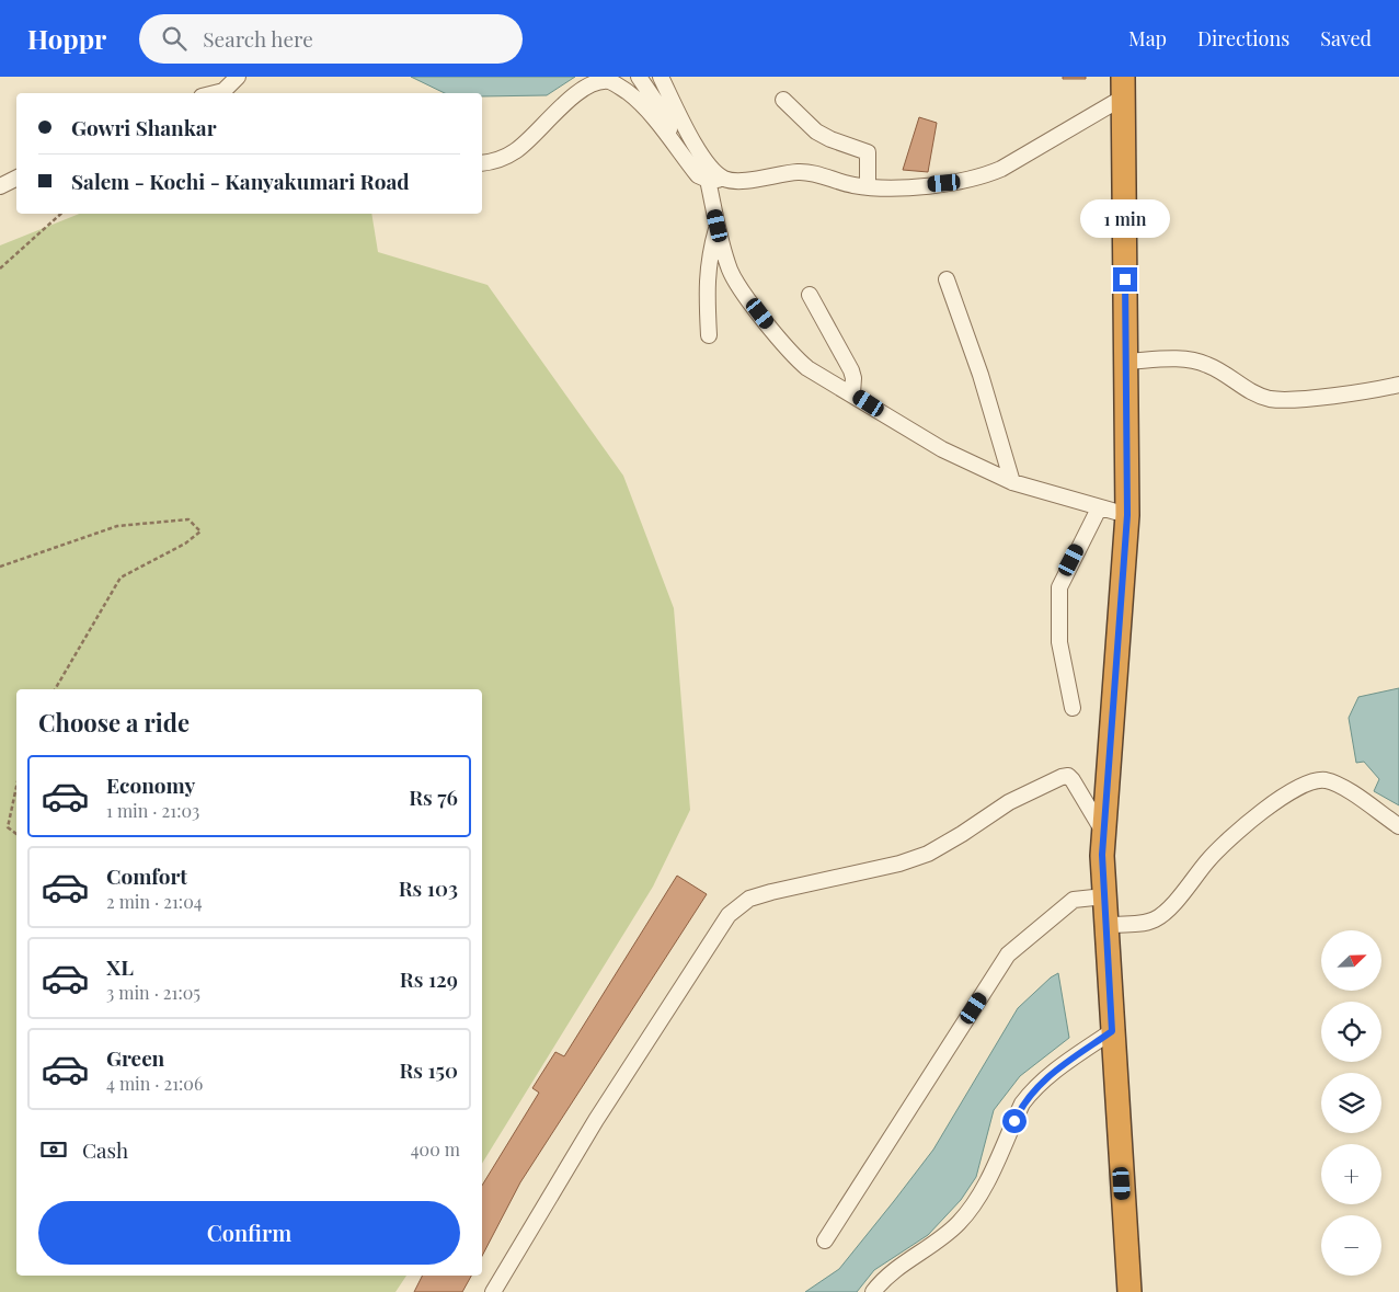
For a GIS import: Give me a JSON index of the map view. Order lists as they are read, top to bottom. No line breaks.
{"north":"top right","page":{"header":"Hoppr","search":"Search here","nav":["Map","Directions","Saved"],"banner":["Gowri Shankar","Salem - Kochi - Kanyakumari Road"],"bubble":"1 min","heading":"Choose a ride","list":[{"name":"Economy","note":"1 min · 21:03","value":"Rs 76"},{"name":"Comfort","note":"2 min · 21:04","value":"Rs 103"},{"name":"XL","note":"3 min · 21:05","value":"Rs 129"},{"name":"Green","note":"4 min · 21:06","value":"Rs 150"}],"map_buttons":["+","−"],"pay":["Cash","400 m"],"buttons":"Confirm"}}
